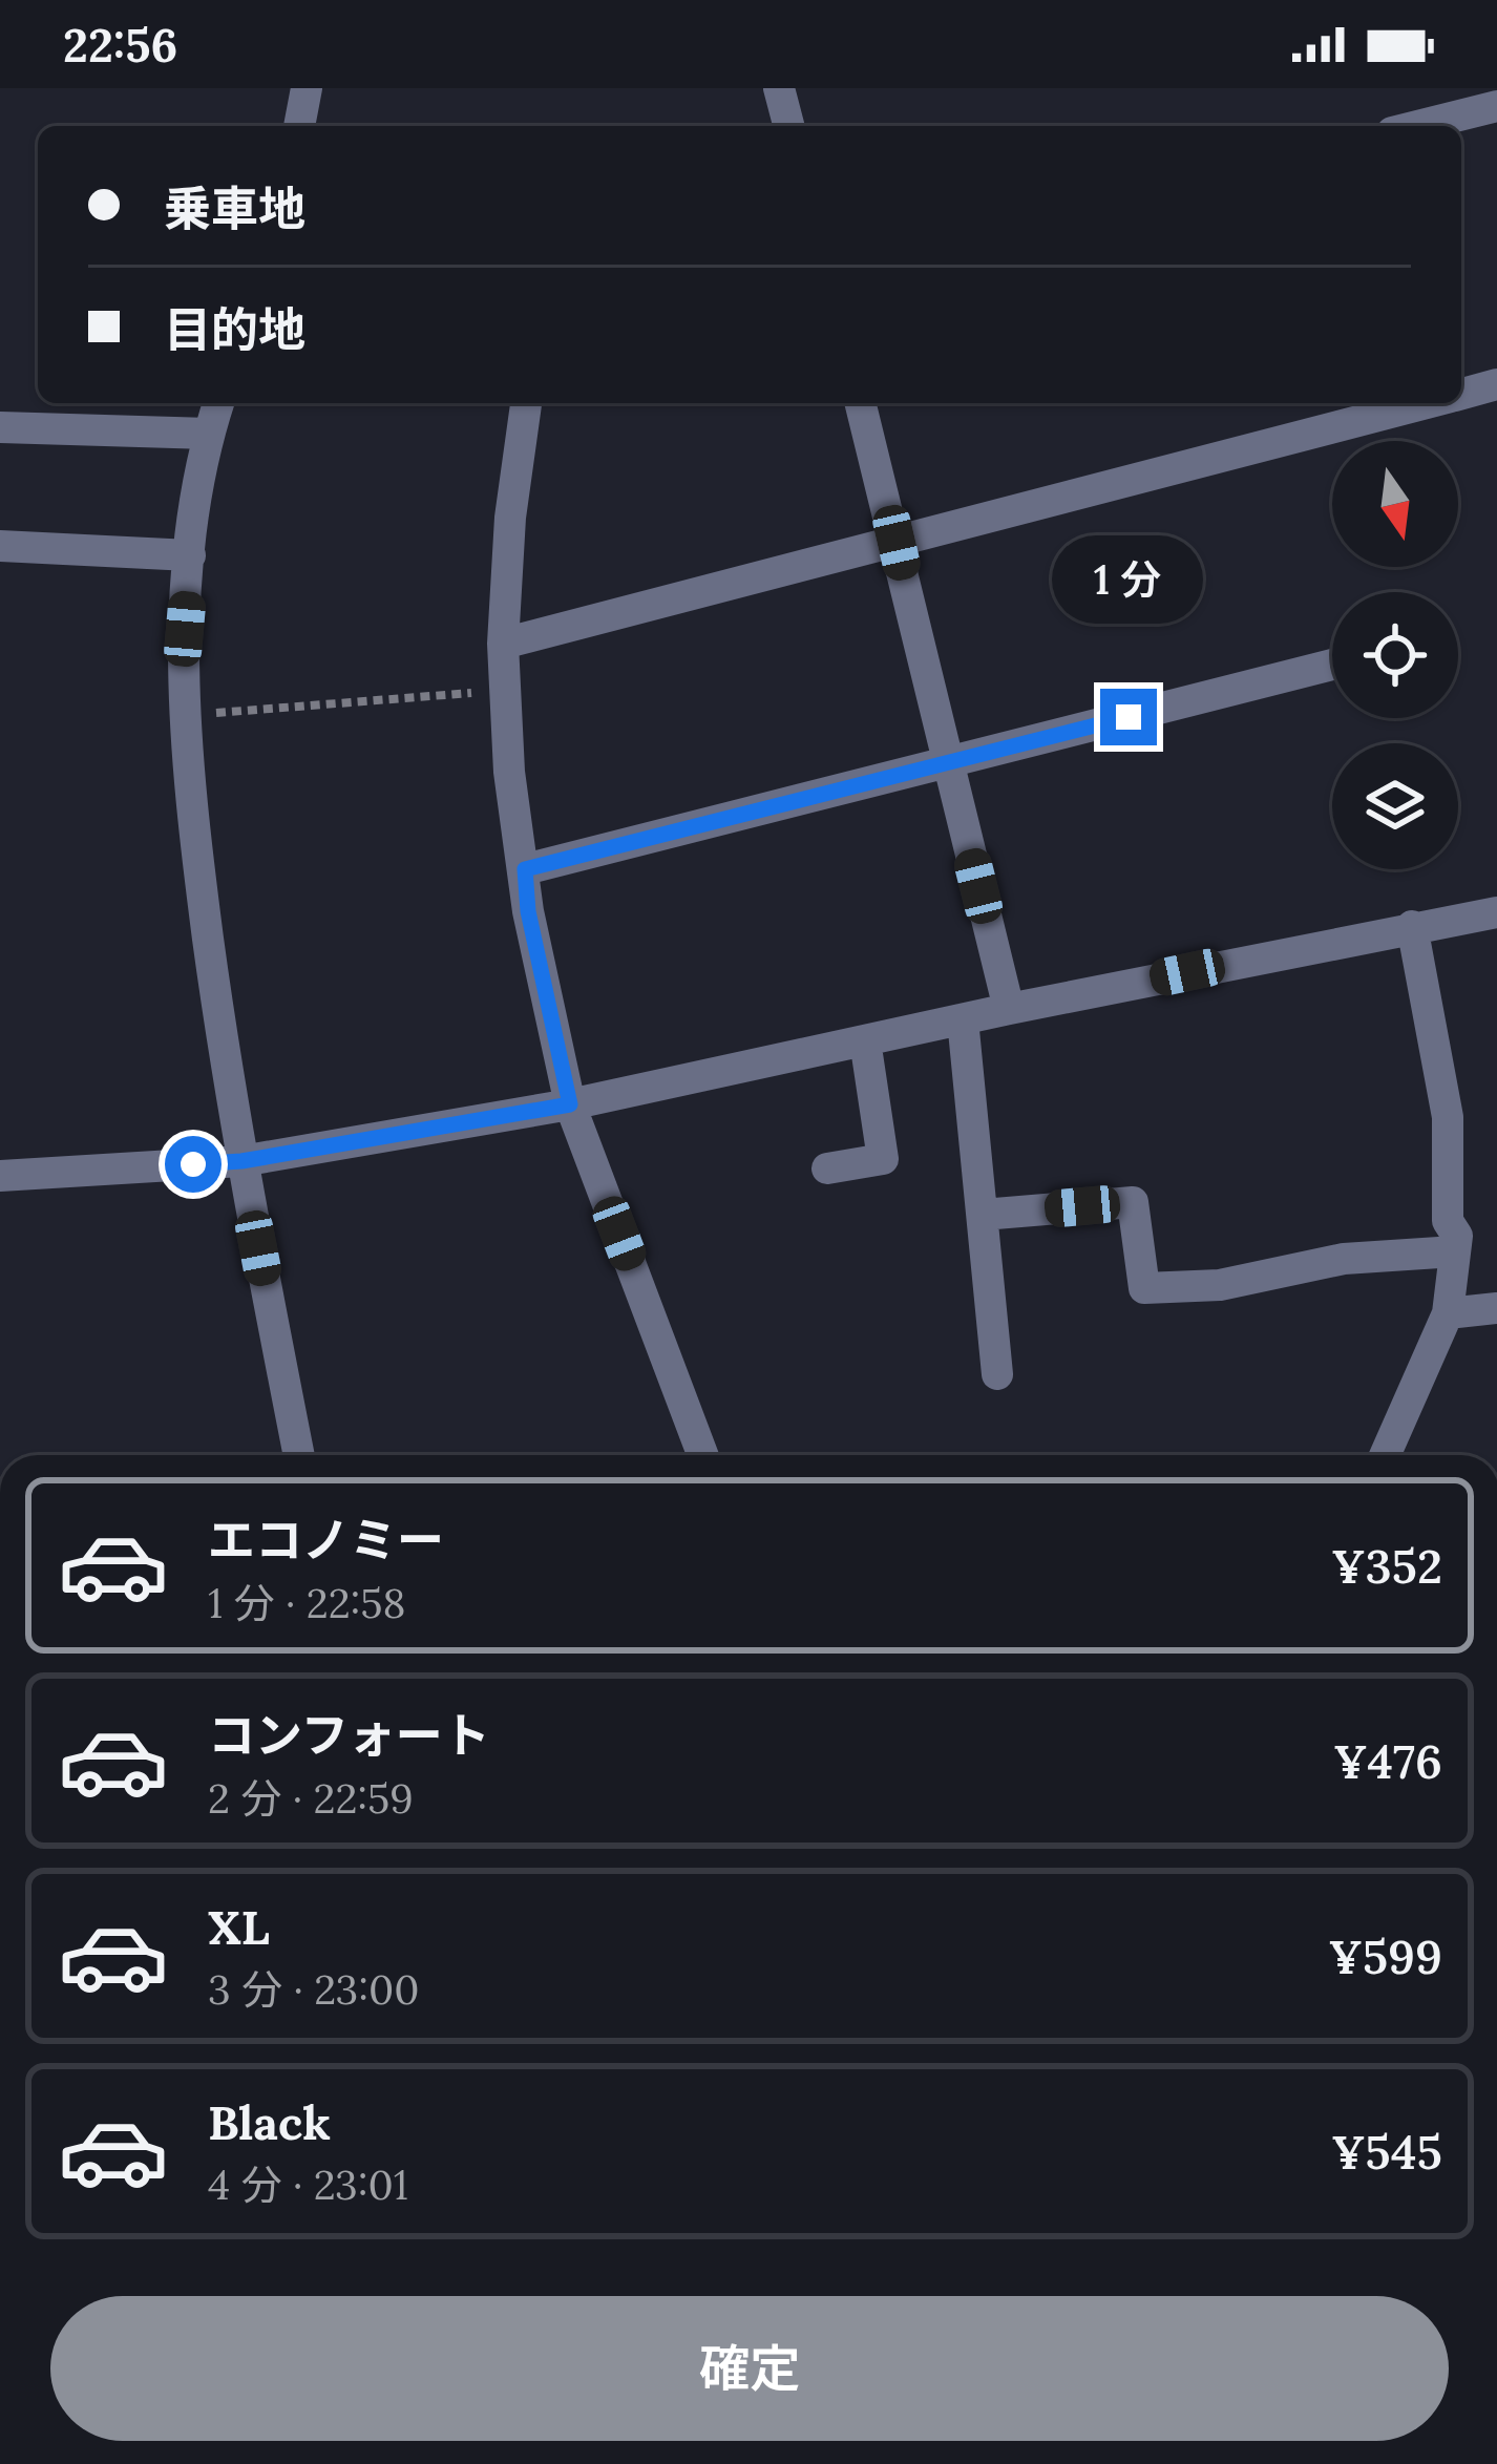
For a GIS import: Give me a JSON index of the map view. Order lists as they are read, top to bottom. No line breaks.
{"north":"bottom","page":{"status":"22:56","banner":["乗車地","目的地"],"bubble":"1 分","list":[{"name":"エコノミー","note":"1 分 · 22:58","value":"¥352"},{"name":"コンフォート","note":"2 分 · 22:59","value":"¥476"},{"name":"XL","note":"3 分 · 23:00","value":"¥599"},{"name":"Black","note":"4 分 · 23:01","value":"¥545"}],"buttons":"確定"}}
